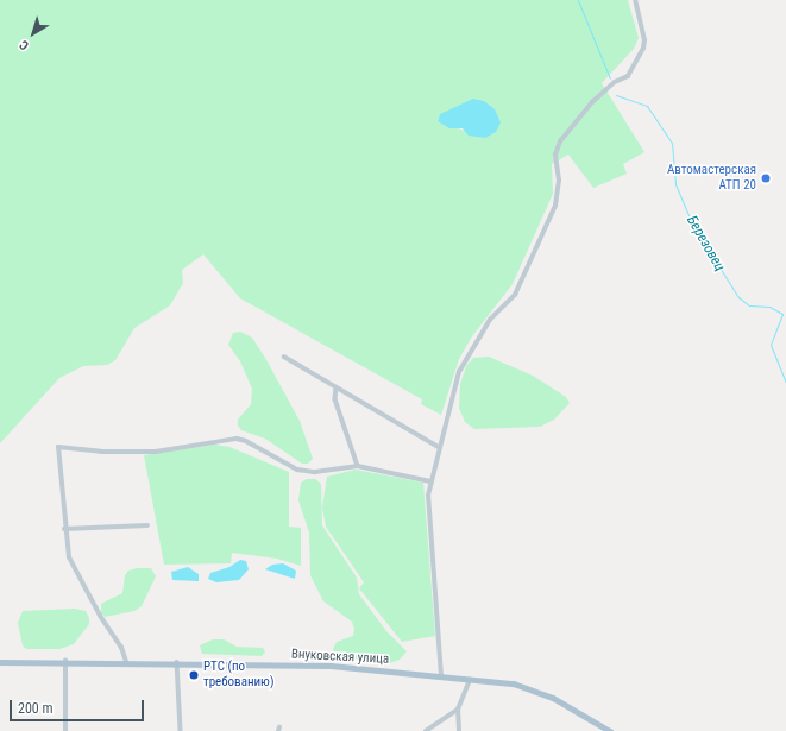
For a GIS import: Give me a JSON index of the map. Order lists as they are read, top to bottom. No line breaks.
{"streets":{"main road":["Внуковская улица"]},"water":["Березовец"],"places":["Автомастерская АТП 20","РТС (по требованию)"],"scale_bar":"200 m","north":"bottom left"}
